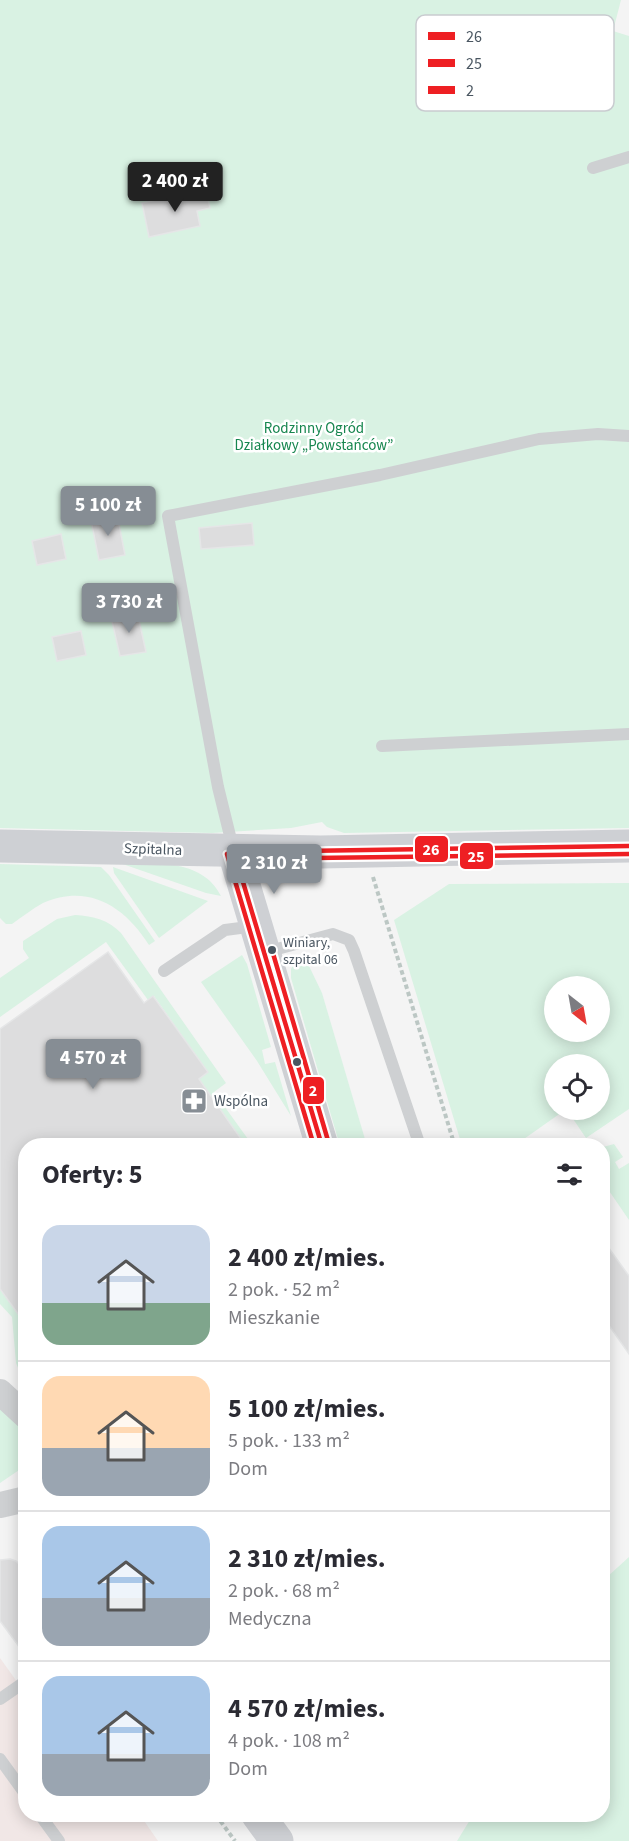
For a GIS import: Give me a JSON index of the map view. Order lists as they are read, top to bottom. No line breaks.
{"streets":{"street":["Szpitalna"]},"parks":["Rodzinny Ogród Działkowy „Powstańców”"],"places":{"other":["Winiary, szpital 06"],"pharmacy":["Wspólna"]},"lines":["transit line 26","transit line 25","transit line 2"],"legend":["26","25","2"],"north":"bottom right","page":{"price":["2 400 zł","5 100 zł","3 730 zł","2 310 zł","4 570 zł"],"heading":"Oferty: 5","list":[{"name":"2 400 zł/mies.","note":"2 pok. · 52 m² · Mieszkanie"},{"name":"5 100 zł/mies.","note":"5 pok. · 133 m² · Dom"},{"name":"2 310 zł/mies.","note":"2 pok. · 68 m² · Medyczna"},{"name":"4 570 zł/mies.","note":"4 pok. · 108 m² · Dom"}]}}
